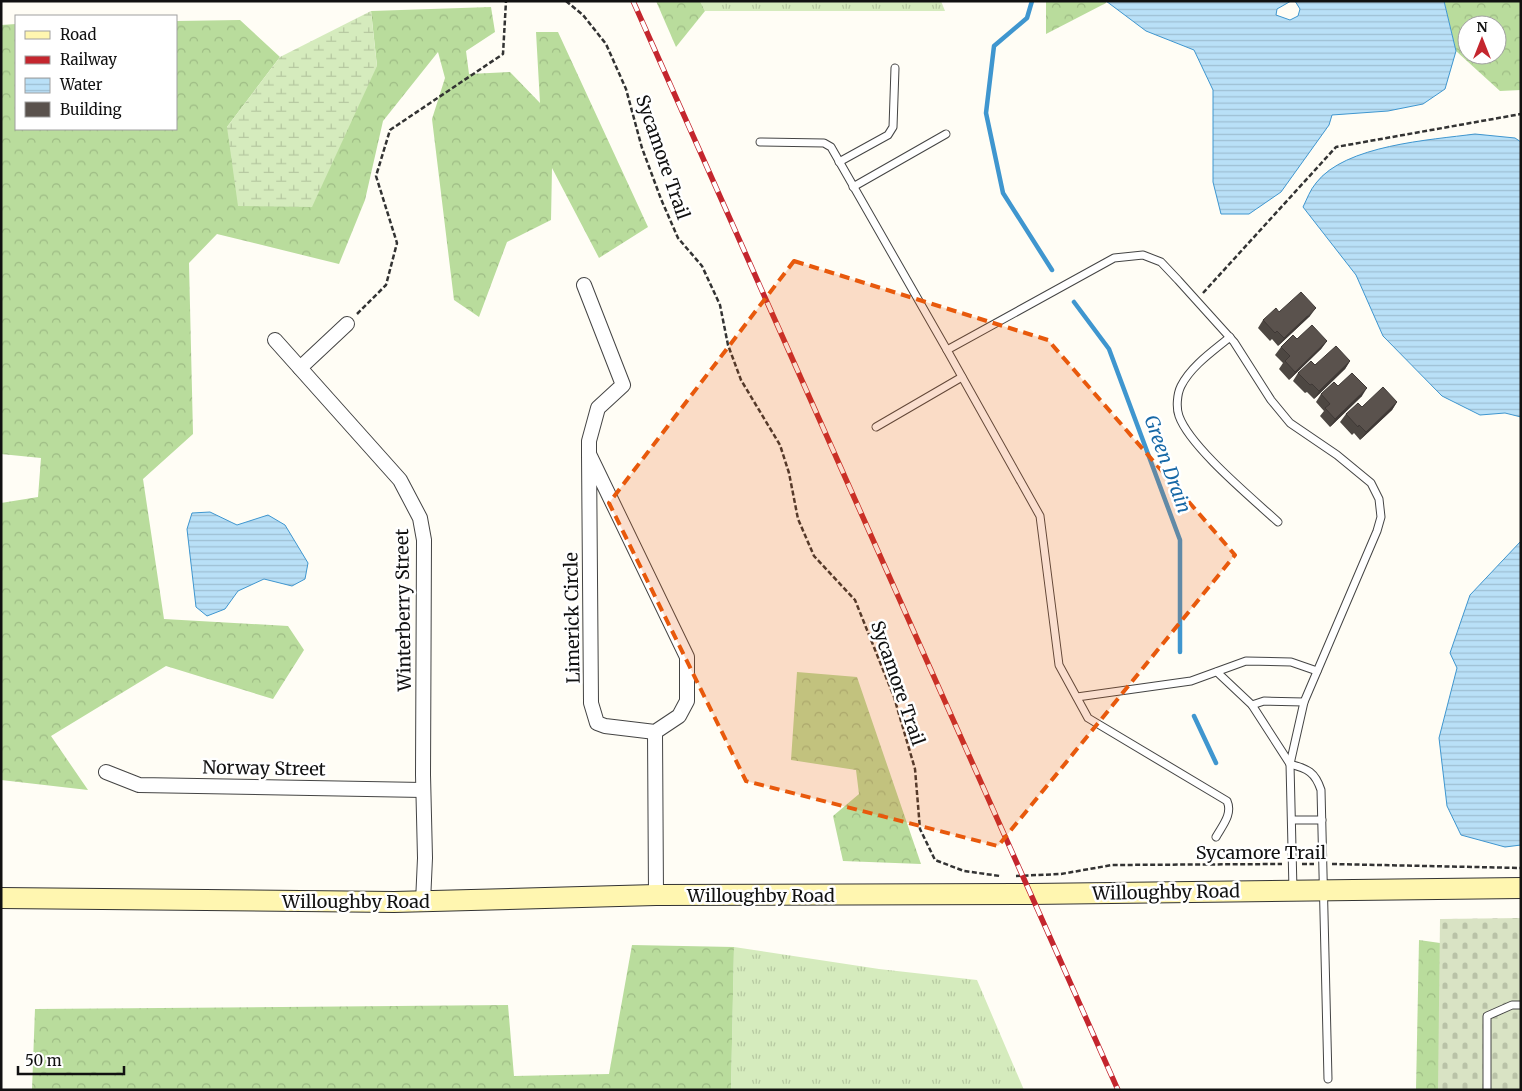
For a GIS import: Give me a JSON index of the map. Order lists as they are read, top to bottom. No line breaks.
{"streets":{"street":["Winterberry Street","Limerick Circle","Norway Street","Willoughby Road"],"path":["Sycamore Trail"]},"crossings":[["Winterberry Street","Norway Street"],["Winterberry Street","Willoughby Road"]],"water":["Green Drain"],"legend":["Road","Railway","Water","Building"],"scale_bar":"50 m","north":"top"}
